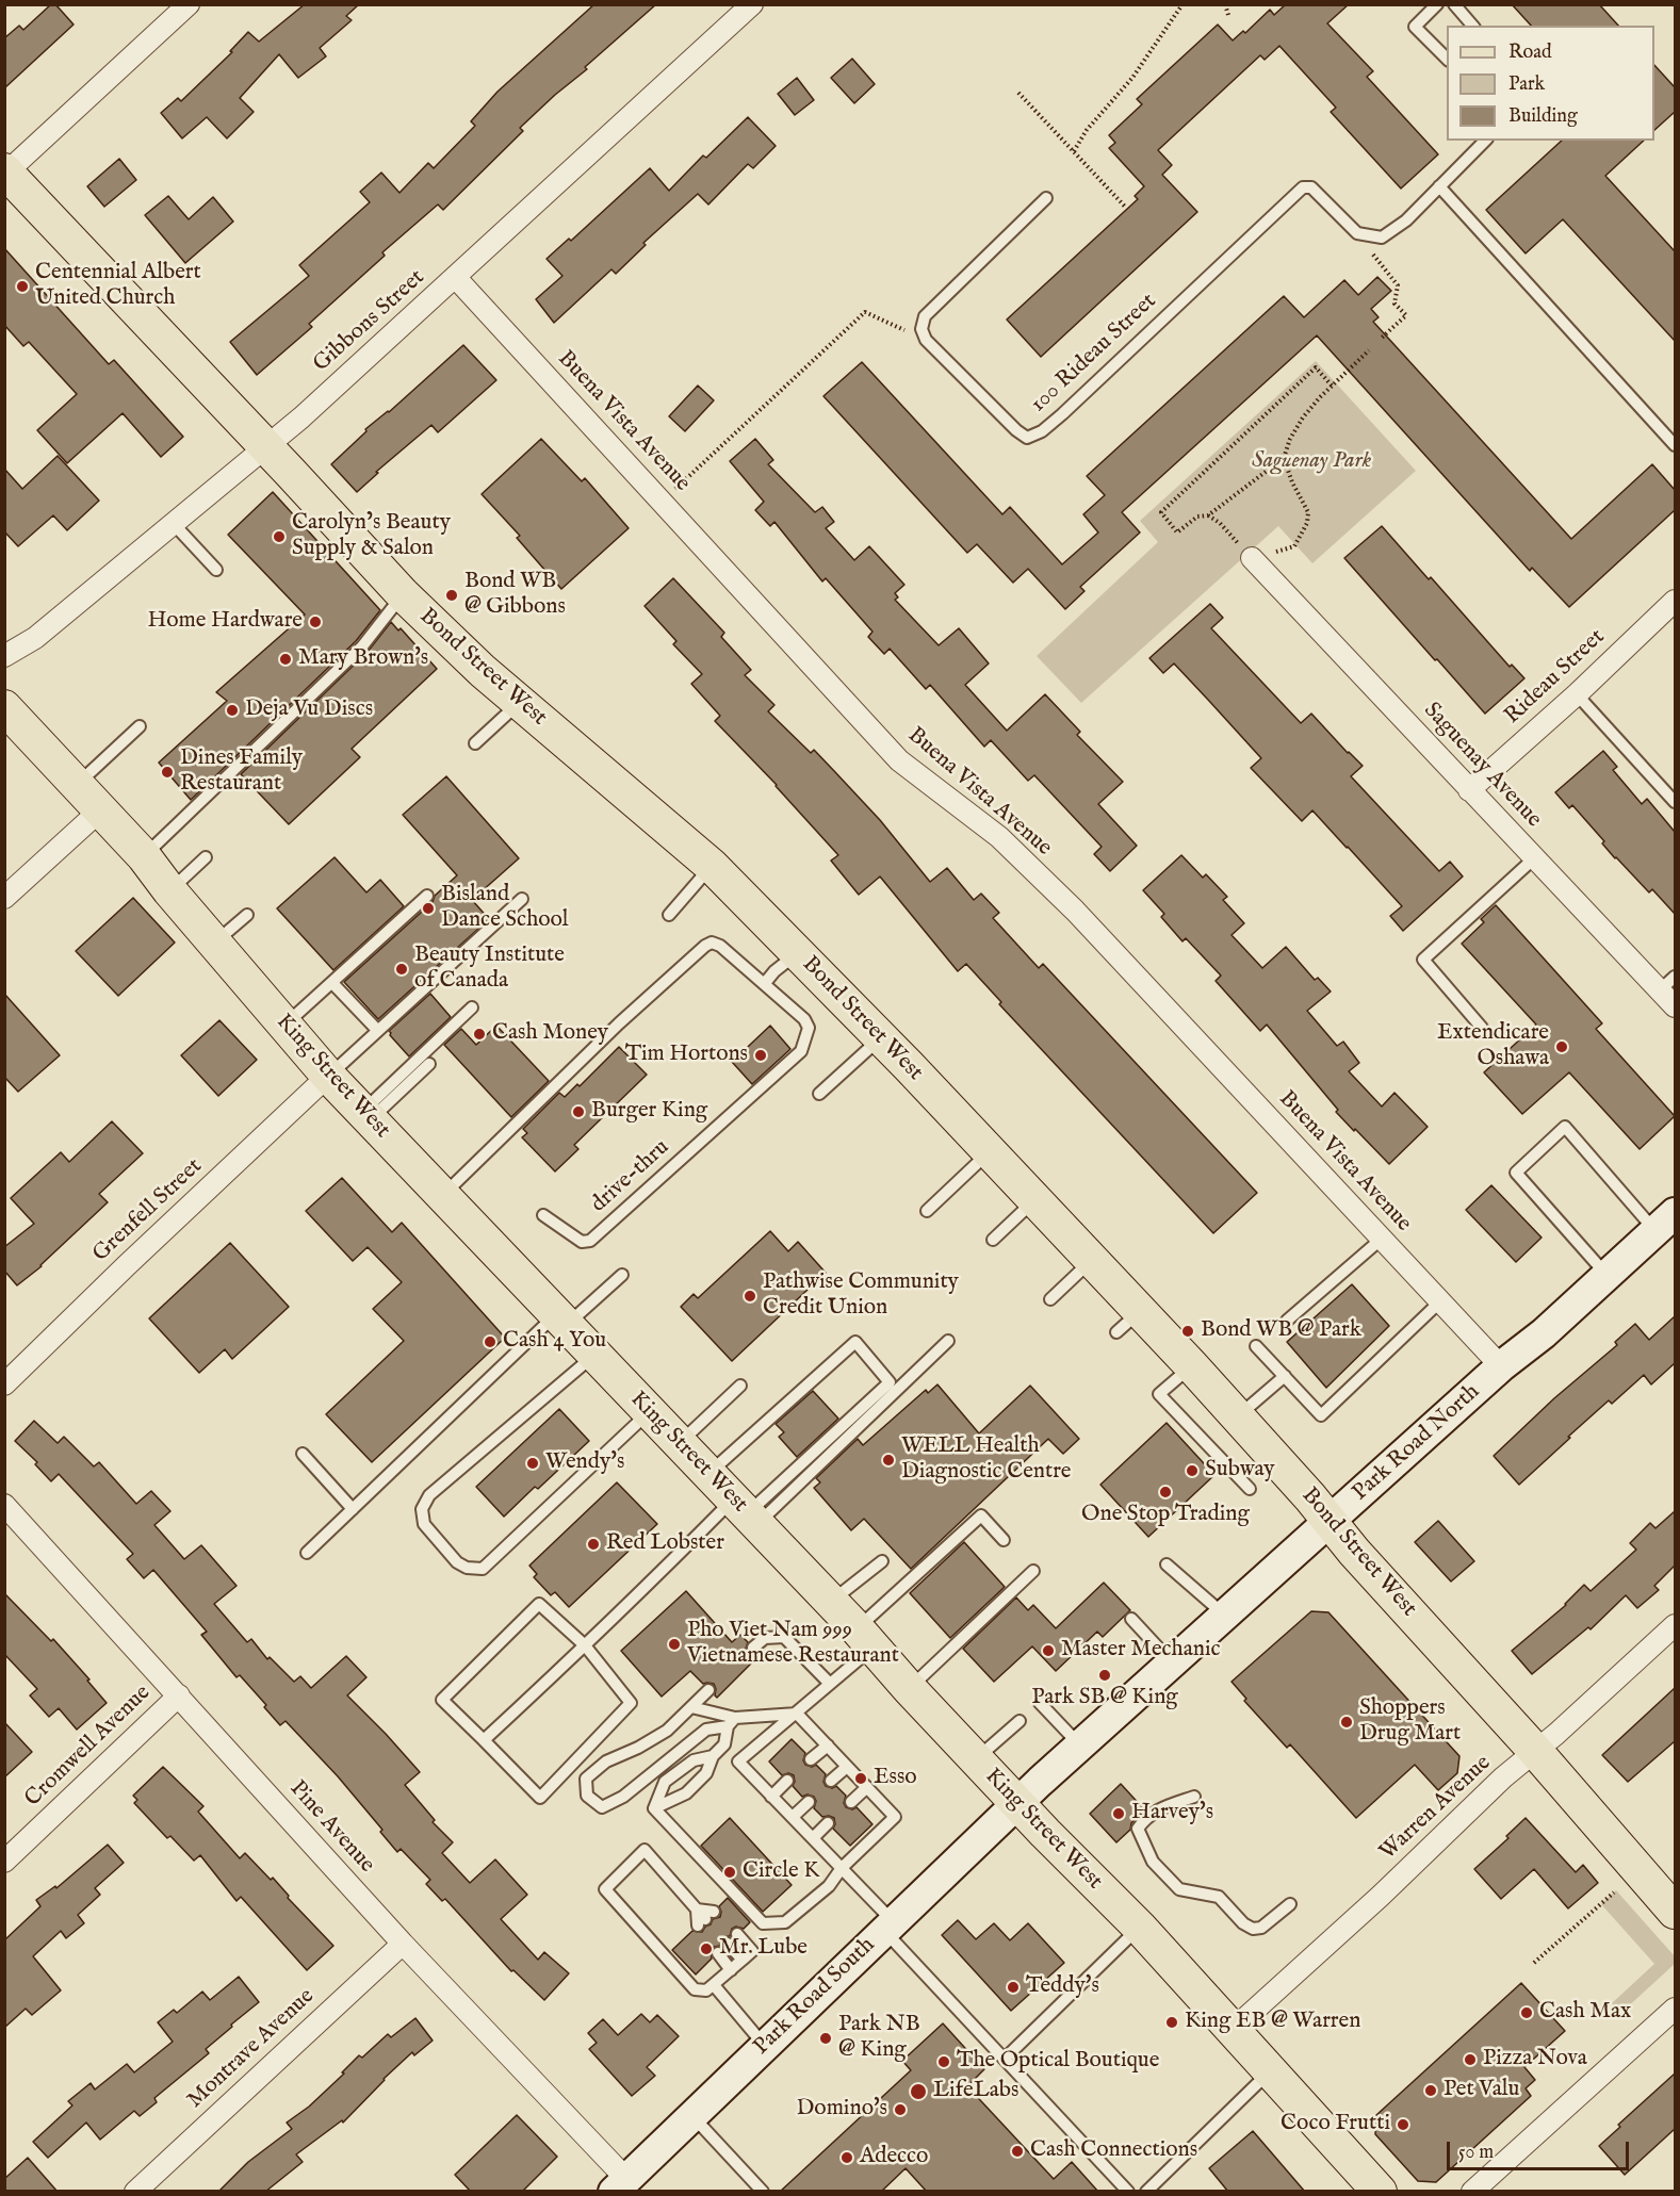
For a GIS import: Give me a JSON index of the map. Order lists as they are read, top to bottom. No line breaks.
{"streets":{"main road":["Bond Street West","King Street West","Park Road North","Park Road South"],"street":["Gibbons Street","Buena Vista Avenue","Rideau Street","Saguenay Avenue","Grenfell Street","Cromwell Avenue","Warren Avenue","Pine Avenue","Montrave Avenue"],"lane":["100 Rideau Street","drive-thru"]},"crossings":[["Gibbons Street","Buena Vista Avenue"],["Gibbons Street","Bond Street West"],["Buena Vista Avenue","Park Road North"],["Bond Street West","Park Road North"],["Bond Street West","Warren Avenue"],["Rideau Street","Saguenay Avenue"],["King Street West","Grenfell Street"],["King Street West","Park Road North"],["King Street West","Warren Avenue"],["King Street West","Park Road South"],["Park Road North","Park Road South"],["Cromwell Avenue","Pine Avenue"],["Pine Avenue","Park Road South"],["Pine Avenue","Montrave Avenue"]],"parks":["Saguenay Park"],"places":["Centennial Albert United Church","Carolyn’s Beauty Supply & Salon","Bond WB @ Gibbons","Home Hardware","Mary Brown's","Deja Vu Discs","Dines Family Restaurant","Bisland Dance School","Beauty Institute of Canada","Cash Money","Extendicare Oshawa","Tim Hortons","Burger King","Pathwise Community Credit Union","Bond WB @ Park","Cash 4 You","WELL Health Diagnostic Centre","Wendy's","Subway","One Stop Trading","Red Lobster","Pho Viet Nam 999 Vietnamese Restaurant","Master Mechanic","Park SB @ King","Shoppers Drug Mart","Esso","Harvey's","Circle K","Mr. Lube","Teddy's","Cash Max","King EB @ Warren","Park NB @ King","Pizza Nova","The Optical Boutique","Pet Valu","LifeLabs","Domino's","Coco Frutti","Cash Connections","Adecco"],"legend":["Road","Park","Building"],"scale_bar":"50 m"}
